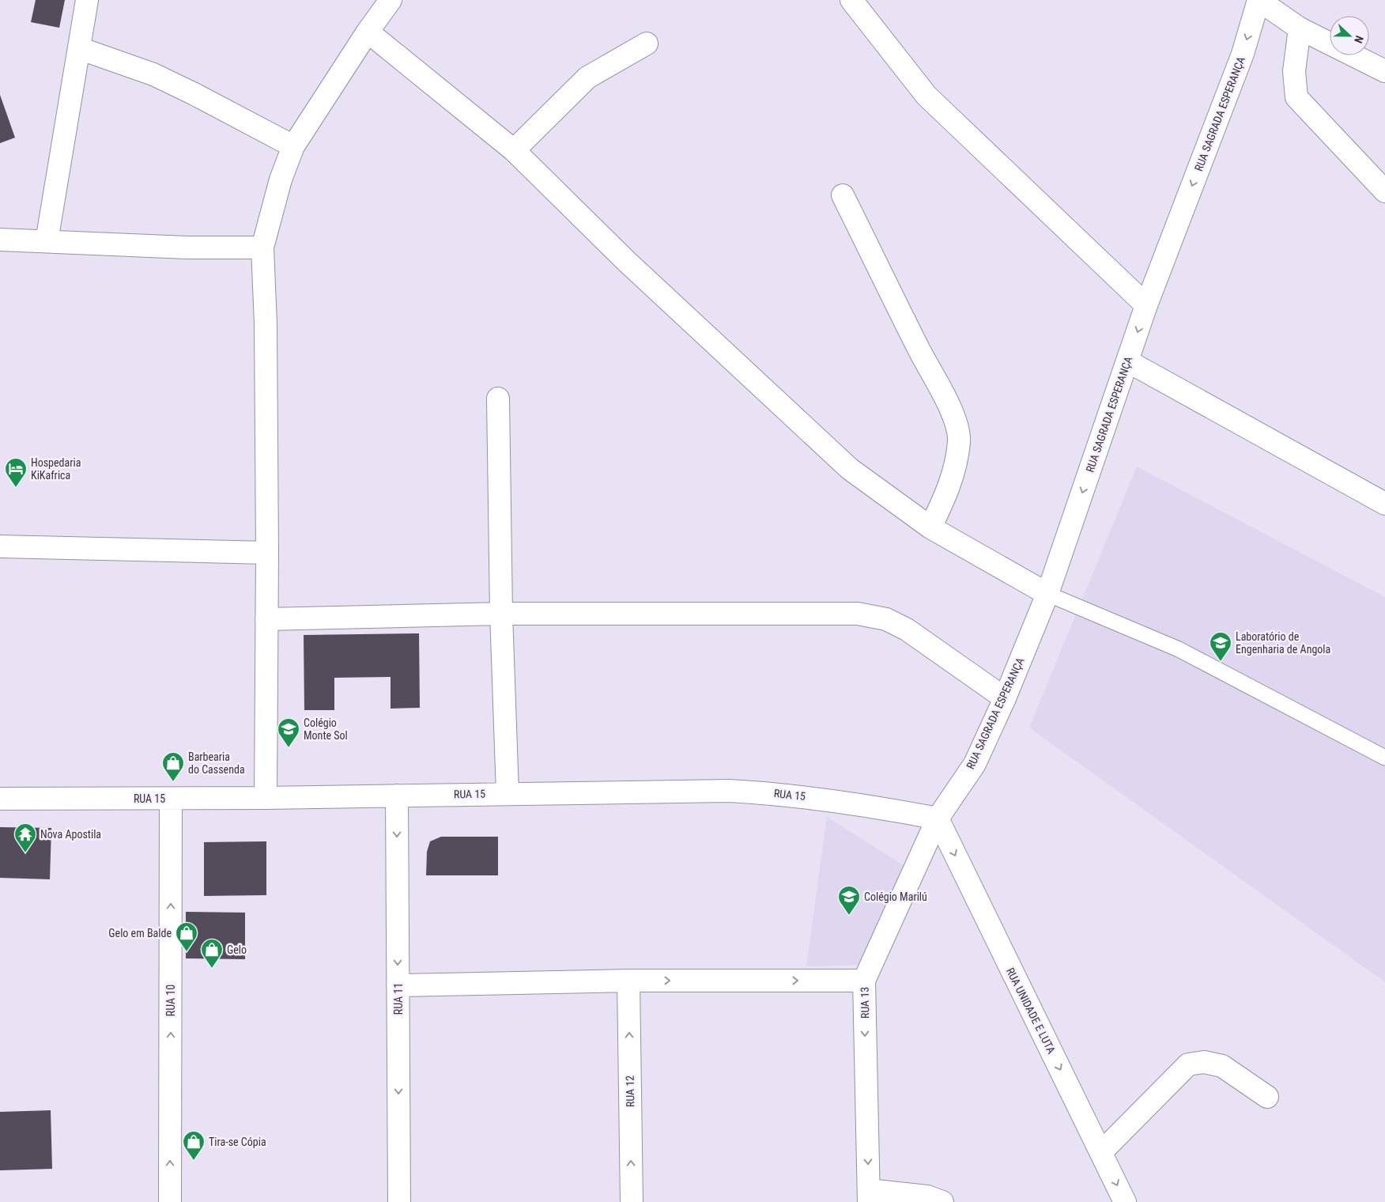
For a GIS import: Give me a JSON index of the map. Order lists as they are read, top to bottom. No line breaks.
{"streets":{"street":["RUA SAGRADA ESPERANÇA","RUA 15","RUA 11","RUA 10","RUA 13","RUA UNIDADE E LUTA","RUA 12"]},"crossings":[["RUA SAGRADA ESPERANÇA","RUA 15"],["RUA SAGRADA ESPERANÇA","RUA 13"],["RUA SAGRADA ESPERANÇA","RUA UNIDADE E LUTA"],["RUA 15","RUA 11"],["RUA 15","RUA 10"],["RUA 15","RUA 13"],["RUA 15","RUA UNIDADE E LUTA"],["RUA 13","RUA UNIDADE E LUTA"]],"one_way":["RUA SAGRADA ESPERANÇA","RUA 11","RUA 10","RUA 13","RUA UNIDADE E LUTA","RUA 12"],"places":{"hotel":["Hospedaria KiKafrica"],"school or university":["Laboratório de Engenharia de Angola","Colégio Monte Sol","Colégio Marilú"],"shop":["Barbearia do Cassenda","Gelo em Balde","Gelo","Tira-se Cópia"],"temple":["Nova Apostila"]},"north":"right"}
